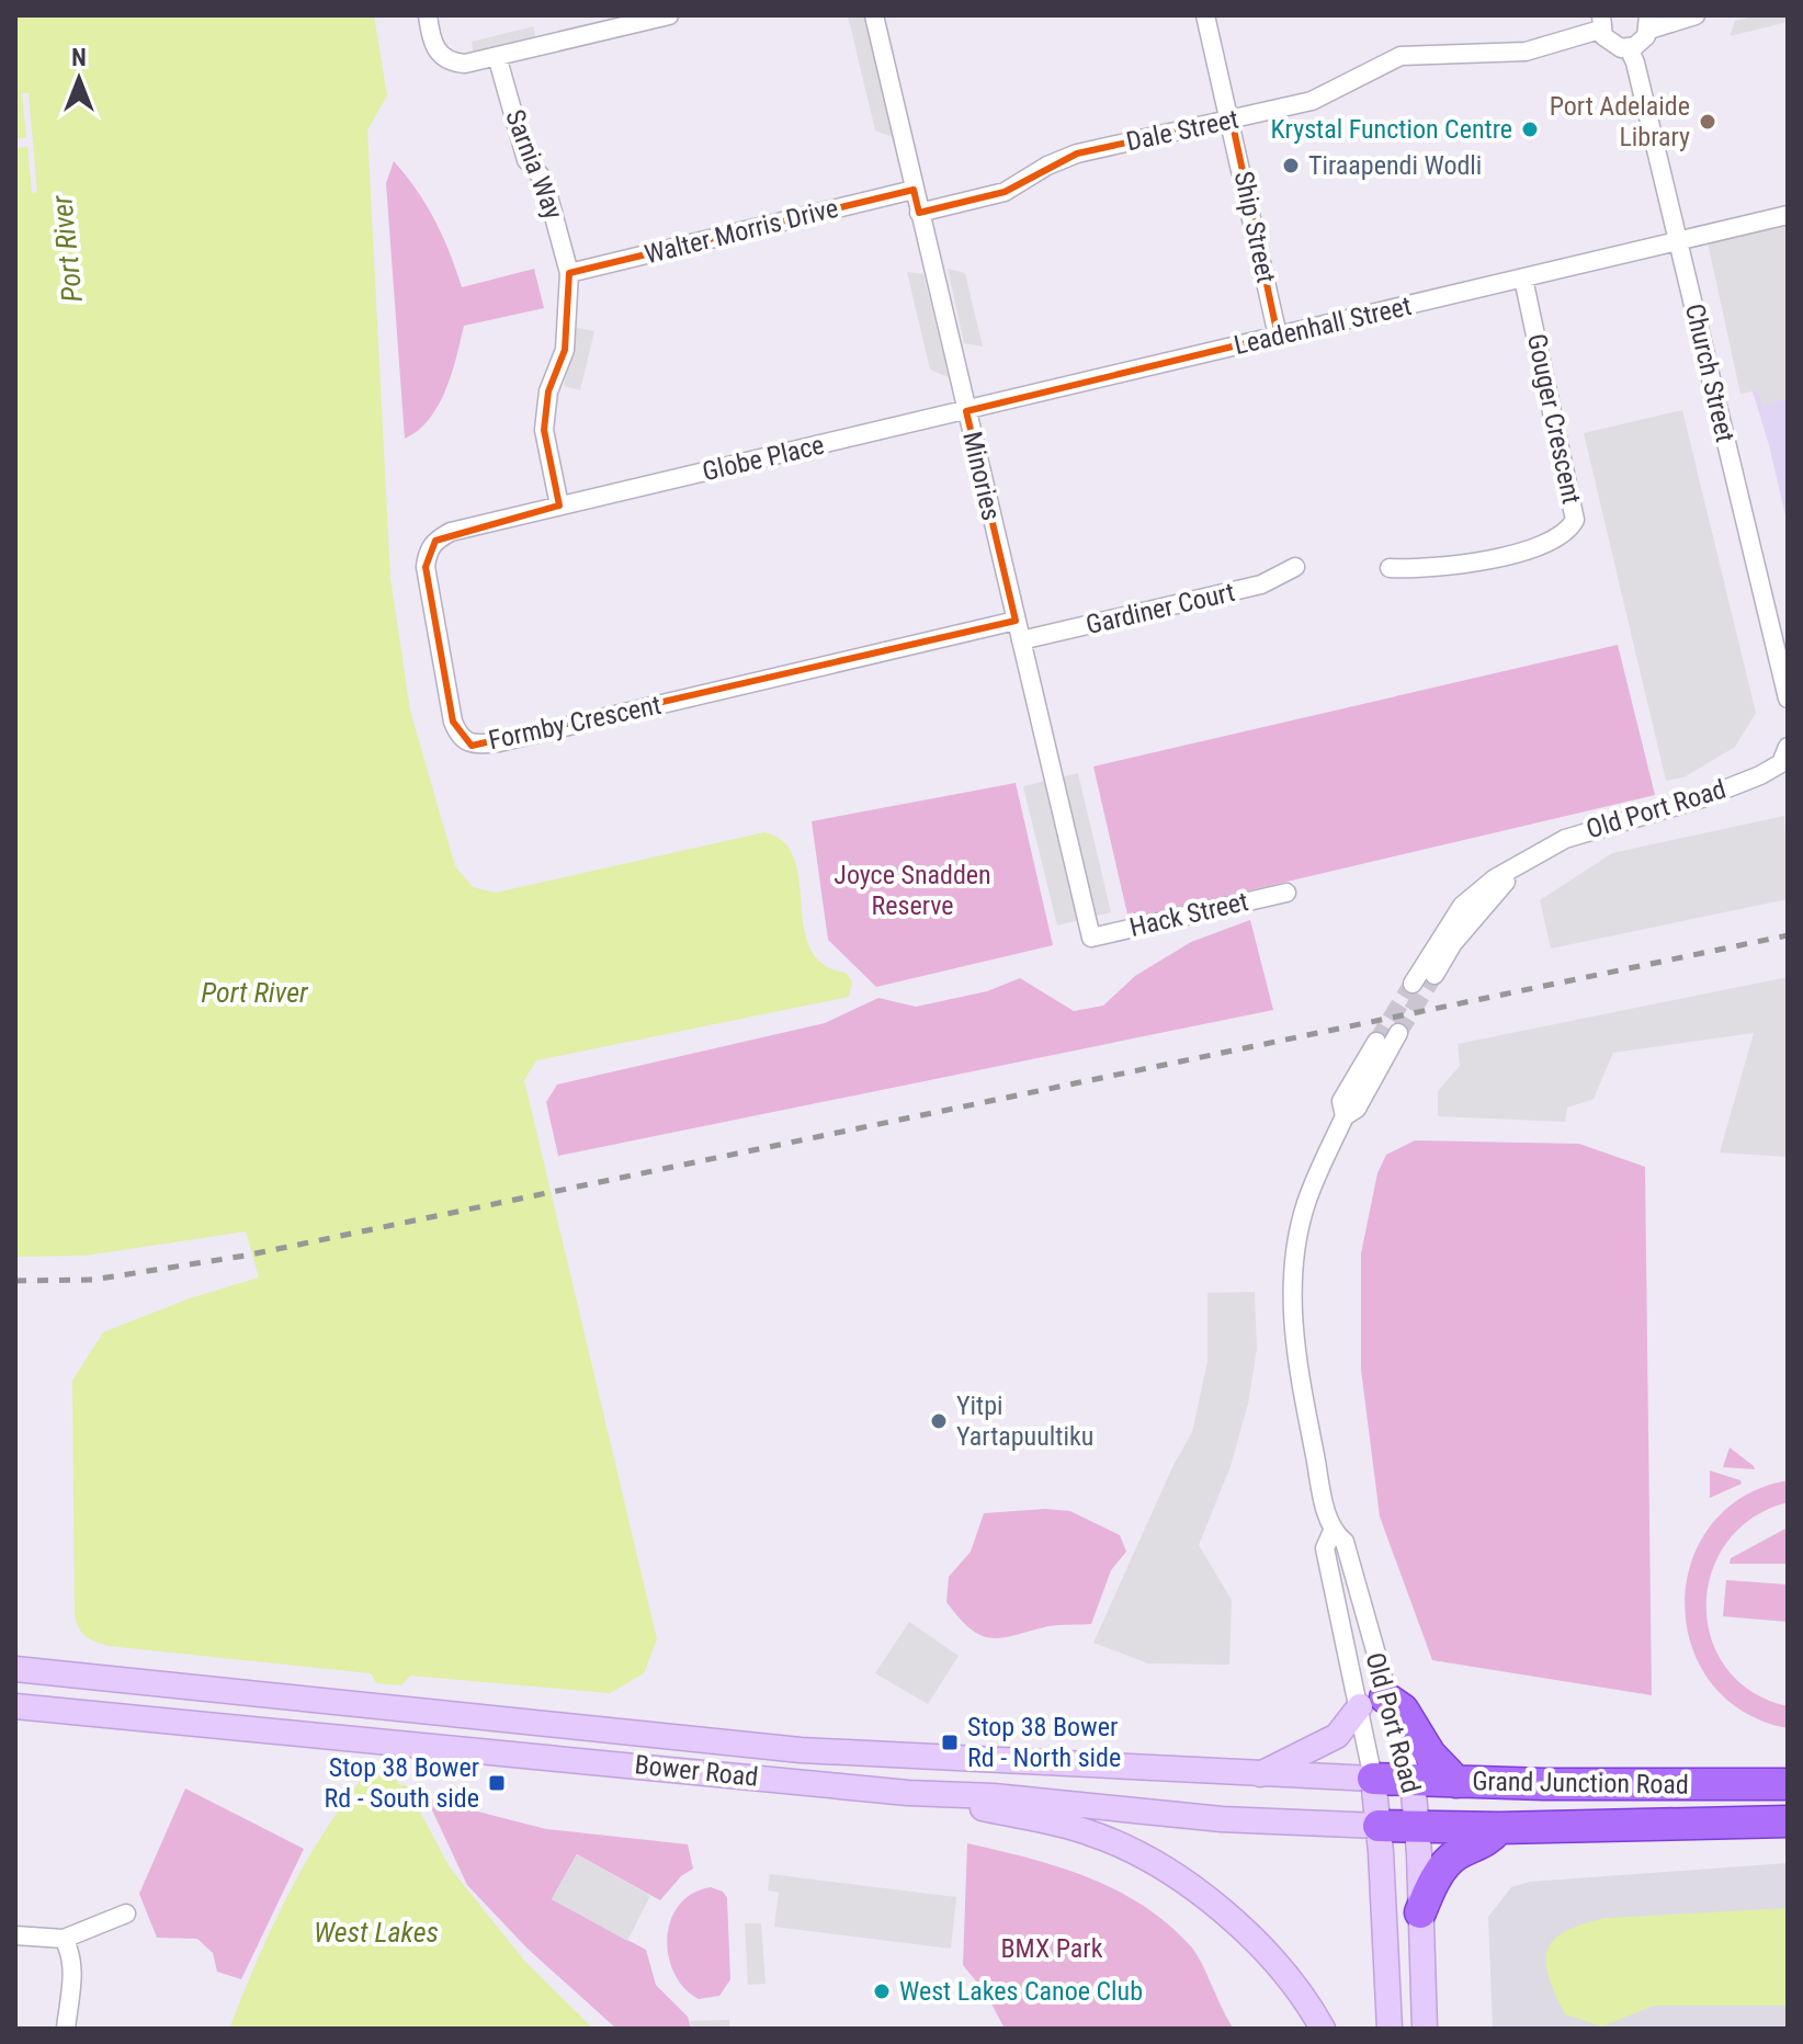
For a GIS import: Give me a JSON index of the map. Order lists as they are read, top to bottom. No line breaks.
{"streets":{"highway":["Grand Junction Road"],"main road":["Old Port Road","Bower Road"],"street":["Dale Street","Sarnia Way","Ship Street","Walter Morris Drive","Leadenhall Street","Church Street","Gouger Crescent","Globe Place","Minories","Gardiner Court","Formby Crescent","Hack Street"]},"crossings":[["Dale Street","Ship Street"],["Dale Street","Minories"],["Sarnia Way","Walter Morris Drive"],["Sarnia Way","Globe Place"],["Sarnia Way","Formby Crescent"],["Ship Street","Leadenhall Street"],["Walter Morris Drive","Minories"],["Leadenhall Street","Church Street"],["Leadenhall Street","Gouger Crescent"],["Leadenhall Street","Globe Place"],["Leadenhall Street","Minories"],["Globe Place","Minories"],["Globe Place","Formby Crescent"],["Minories","Gardiner Court"],["Minories","Formby Crescent"],["Minories","Hack Street"],["Old Port Road","Bower Road"],["Old Port Road","Grand Junction Road"],["Bower Road","Grand Junction Road"]],"water":["Port River","West Lakes"],"parks":["Joyce Snadden Reserve","BMX Park"],"places":{"other":["Port Adelaide Library","Krystal Function Centre","Tiraapendi Wodli","Yitpi Yartapuultiku","West Lakes Canoe Club"],"transit":["Stop 38 Bower Rd - North side","Stop 38 Bower Rd - South side"]},"north":"top"}
